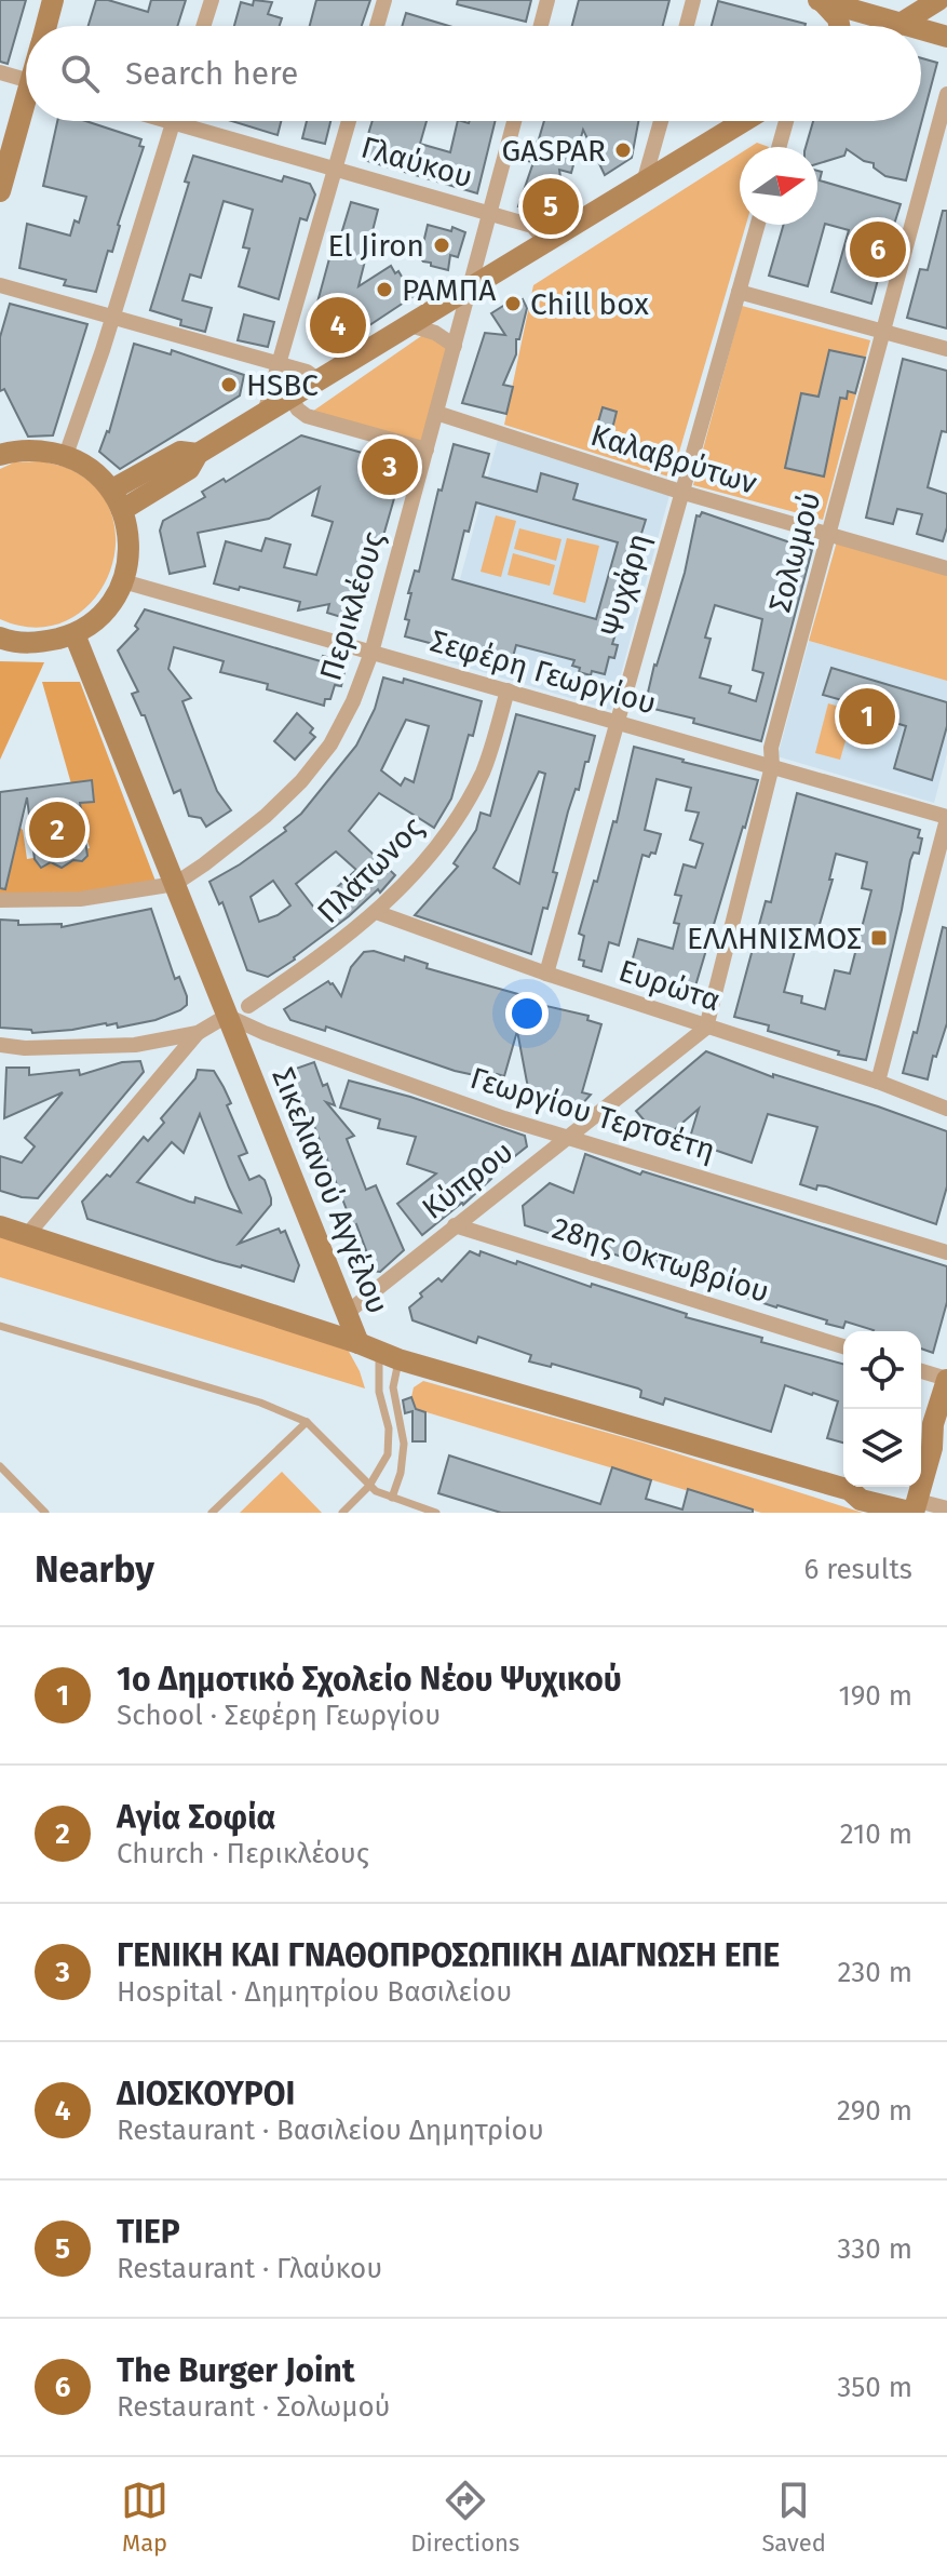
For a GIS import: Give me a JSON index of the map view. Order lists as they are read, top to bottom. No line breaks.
{"streets":{"street":["Γλαύκου","Καλαβρύτων","Σολωμού","Ψυχάρη","Περικλέους","Σεφέρη Γεωργίου","Πλάτωνος","Ευρώτα","Γεωργίου Τερτσέτη","Κύπρου","Σικελιανού Αγγέλου","28ης Οκτωβρίου"]},"crossings":[["Γλαύκου","Περικλέους"],["Καλαβρύτων","Σολωμού"],["Καλαβρύτων","Ψυχάρη"],["Καλαβρύτων","Περικλέους"],["Σολωμού","Σεφέρη Γεωργίου"],["Σολωμού","Ευρώτα"],["Σολωμού","Κύπρου"],["Ψυχάρη","Σεφέρη Γεωργίου"],["Ψυχάρη","Ευρώτα"],["Περικλέους","Σεφέρη Γεωργίου"],["Περικλέους","Σικελιανού Αγγέλου"],["Σεφέρη Γεωργίου","Πλάτωνος"],["Πλάτωνος","Ευρώτα"],["Πλάτωνος","Γεωργίου Τερτσέτη"],["Πλάτωνος","Σικελιανού Αγγέλου"],["Ευρώτα","Κύπρου"],["Γεωργίου Τερτσέτη","Κύπρου"],["Γεωργίου Τερτσέτη","Σικελιανού Αγγέλου"],["Κύπρου","Σικελιανού Αγγέλου"],["Κύπρου","28ης Οκτωβρίου"]],"places":{"other":["GASPAR","El Jiron","ΡΑΜΠΑ","Chill box","HSBC"],"transit":["ΕΛΛΗΝΙΣΜΟΣ"]},"north":"right","page":{"search":"Search here","pins":["5","6","4","3","1","2"],"heading":["Nearby","6 results"],"list":[{"mark":"1","name":"1ο Δημοτικό Σχολείο Νέου Ψυχικού","note":"School · Σεφέρη Γεωργίου","value":"190 m"},{"mark":"2","name":"Αγία Σοφία","note":"Church · Περικλέους","value":"210 m"},{"mark":"3","name":"ΓΕΝΙΚΗ ΚΑΙ ΓΝΑΘΟΠΡΟΣΩΠΙΚΗ ΔΙΑΓΝΩΣΗ ΕΠΕ","note":"Hospital · Δημητρίου Βασιλείου","value":"230 m"},{"mark":"4","name":"ΔΙΟΣΚΟΥΡΟΙ","note":"Restaurant · Βασιλείου Δημητρίου","value":"290 m"},{"mark":"5","name":"ΤΙΕΡ","note":"Restaurant · Γλαύκου","value":"330 m"},{"mark":"6","name":"The Burger Joint","note":"Restaurant · Σολωμού","value":"350 m"}],"nav":["Map","Directions","Saved"]}}
